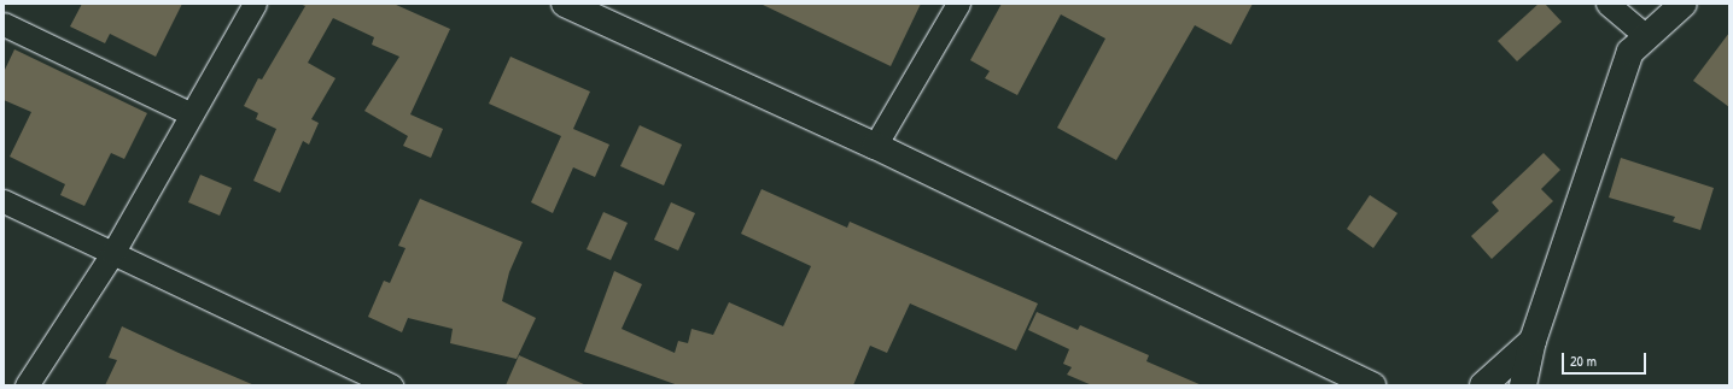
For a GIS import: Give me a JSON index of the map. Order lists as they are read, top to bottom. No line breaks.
{"scale_bar":"20 m"}
